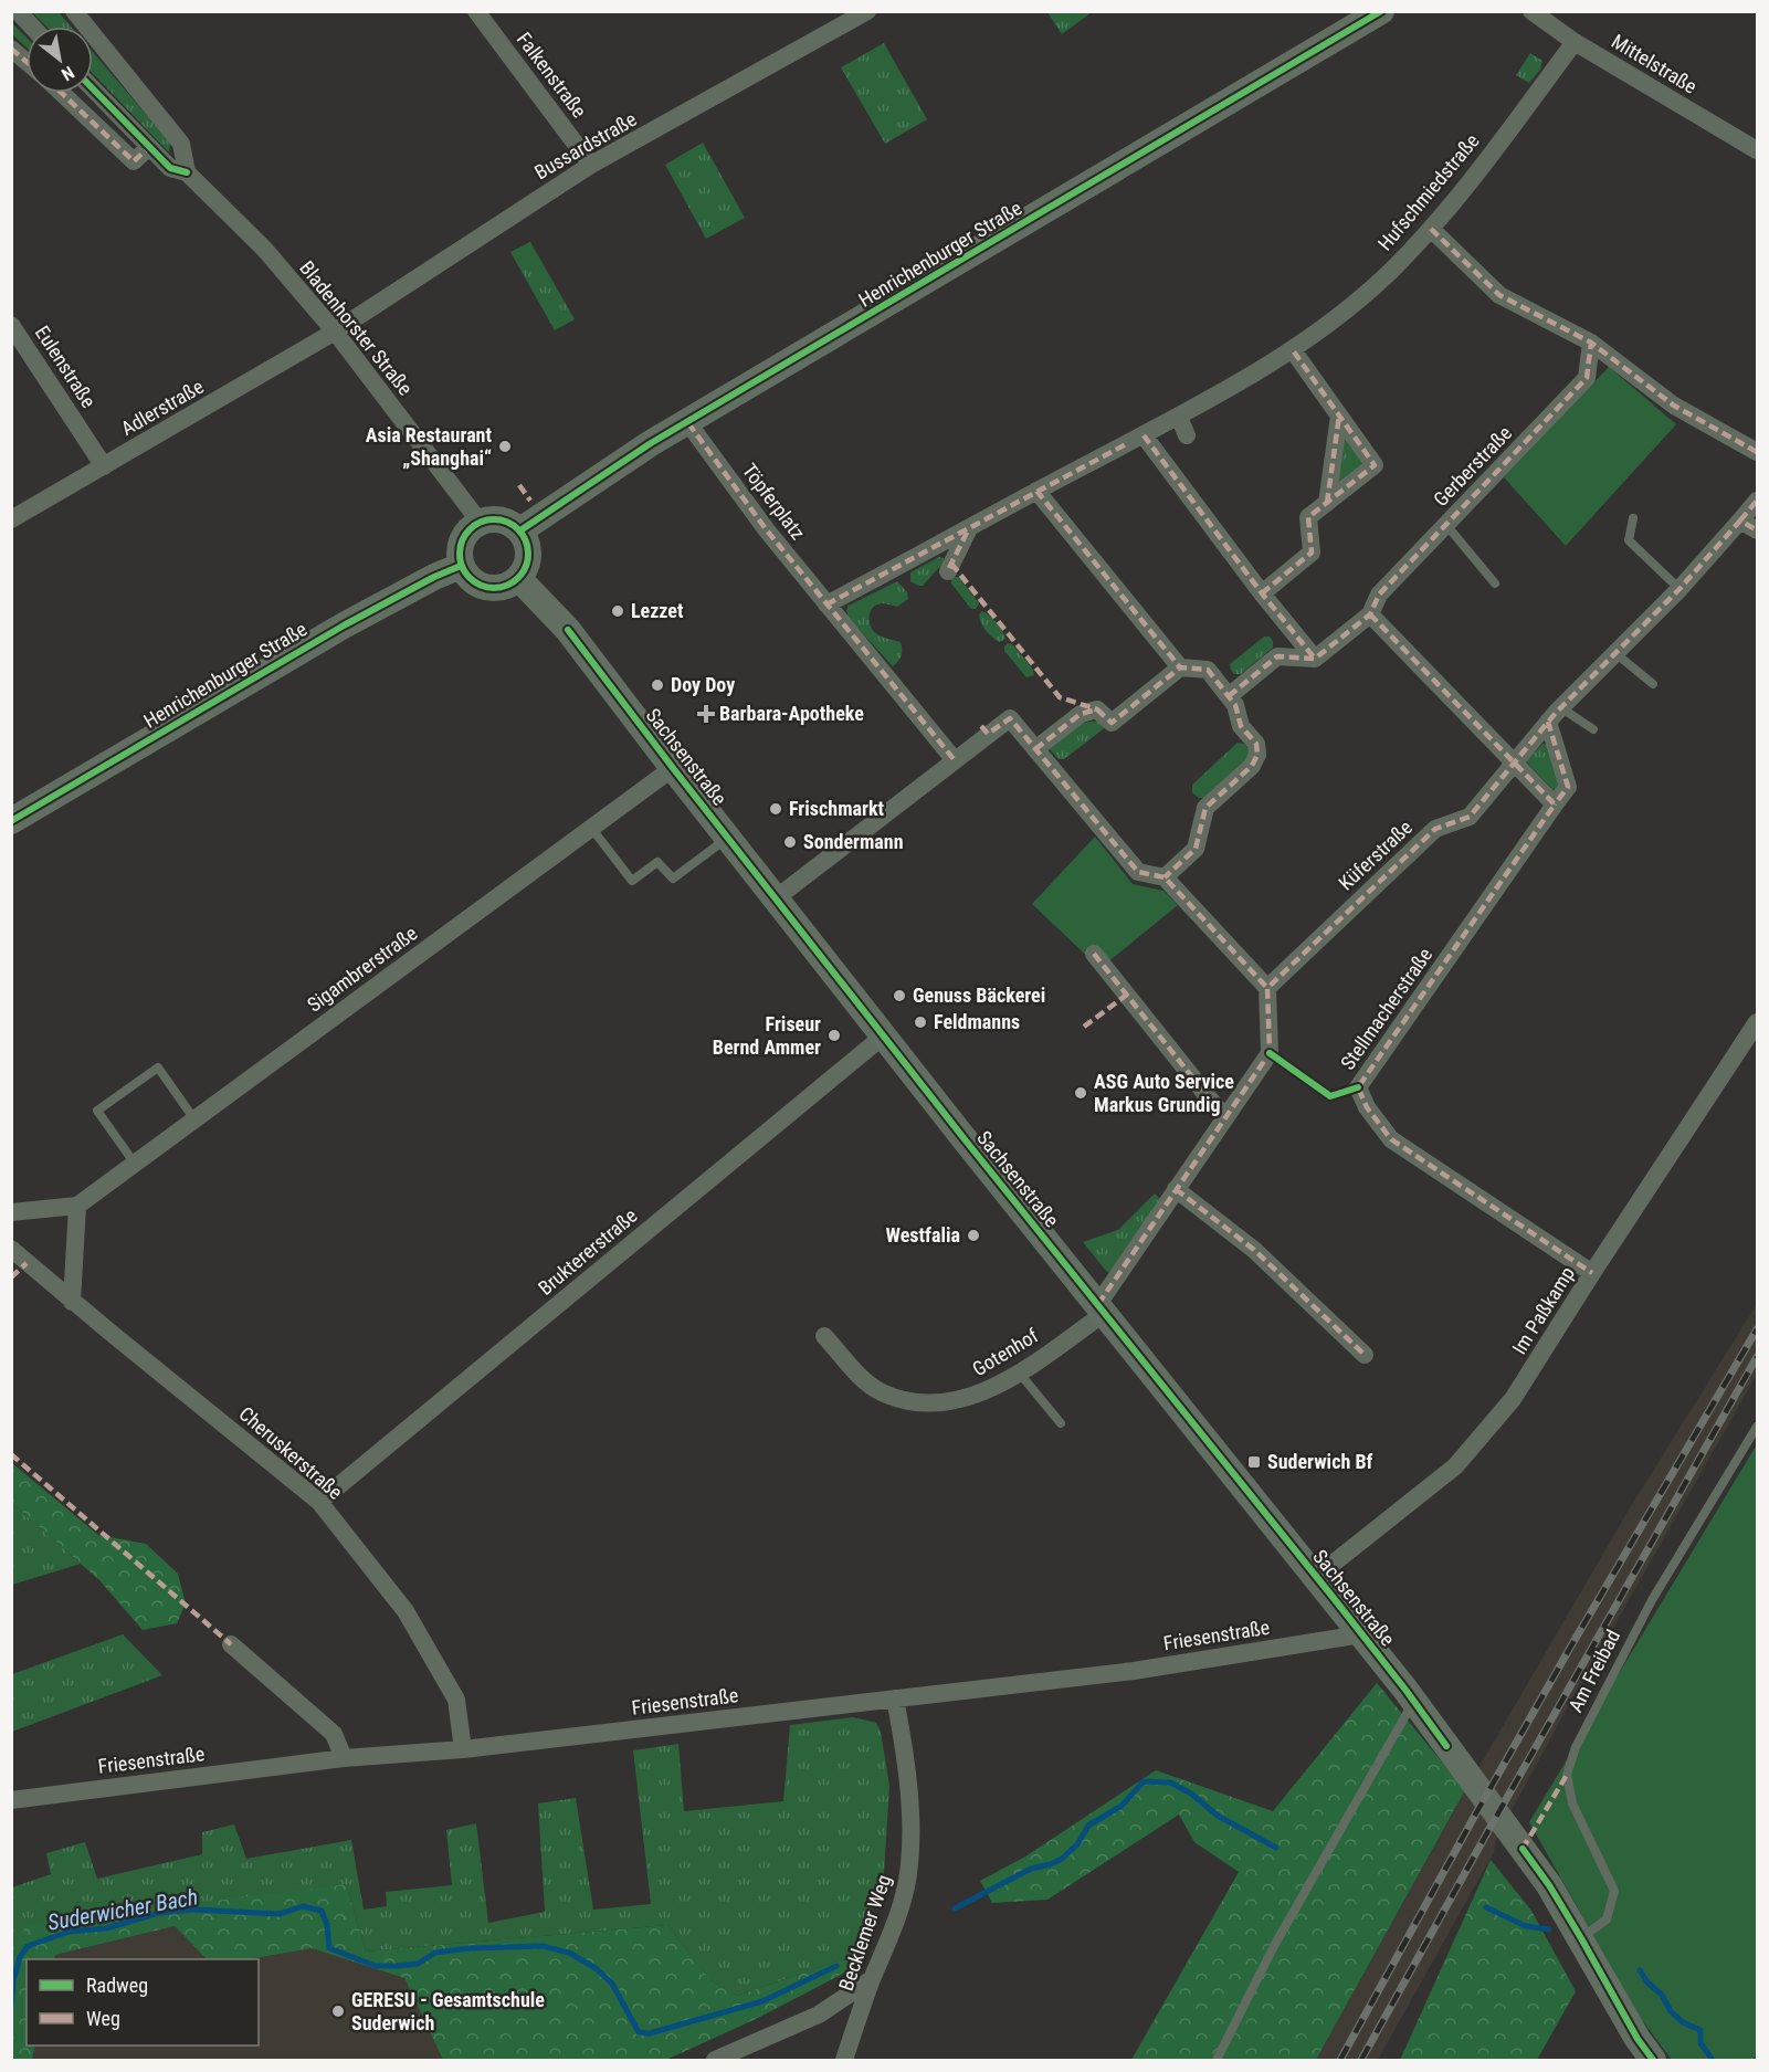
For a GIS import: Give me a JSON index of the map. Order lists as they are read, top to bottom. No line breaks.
{"streets":{"street":["Mittelstraße","Falkenstraße","Bussardstraße","Hufschmiedstraße","Henrichenburger Straße","Bladenhorster Straße","Eulenstraße","Adlerstraße","Gerberstraße","Töpferplatz","Sachsenstraße","Küferstraße","Sigambrerstraße","Stellmacherstraße","Bruktererstraße","Im Paßkamp","Gotenhof","Cheruskerstraße","Friesenstraße","Becklemer Weg"],"lane":["Am Freibad"]},"crossings":[["Mittelstraße","Hufschmiedstraße"],["Falkenstraße","Bussardstraße"],["Bussardstraße","Bladenhorster Straße"],["Bussardstraße","Adlerstraße"],["Henrichenburger Straße","Bladenhorster Straße"],["Henrichenburger Straße","Töpferplatz"],["Henrichenburger Straße","Sachsenstraße"],["Bladenhorster Straße","Adlerstraße"],["Bladenhorster Straße","Sachsenstraße"],["Eulenstraße","Adlerstraße"],["Sachsenstraße","Sigambrerstraße"],["Sachsenstraße","Bruktererstraße"],["Sachsenstraße","Im Paßkamp"],["Sachsenstraße","Gotenhof"],["Sachsenstraße","Friesenstraße"],["Sachsenstraße","Am Freibad"],["Stellmacherstraße","Im Paßkamp"],["Bruktererstraße","Cheruskerstraße"],["Cheruskerstraße","Friesenstraße"],["Friesenstraße","Becklemer Weg"]],"water":["Suderwicher Bach"],"places":{"other":["Asia Restaurant „Shanghai“","Lezzet","Doy Doy","Frischmarkt","Sondermann","Genuss Bäckerei","Feldmanns","Friseur Bernd Ammer","ASG Auto Service Markus Grundig","Westfalia","GERESU - Gesamtschule Suderwich"],"health":["Barbara-Apotheke"],"transit":["Suderwich Bf"]},"legend":["Radweg","Weg"],"north":"bottom right"}
